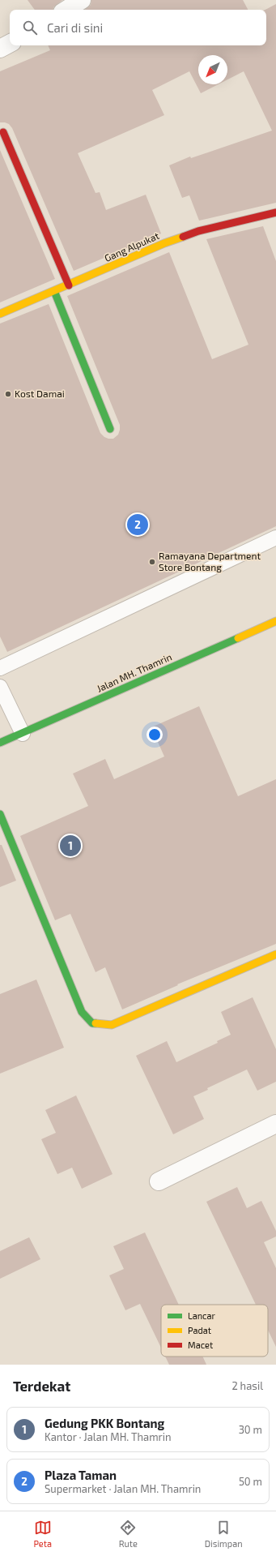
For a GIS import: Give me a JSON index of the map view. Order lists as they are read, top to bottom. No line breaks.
{"streets":{"street":["Gang Alpukat","Jalan MH. Thamrin"]},"places":["Kost Damai","Ramayana Department Store Bontang"],"legend":["Lancar","Padat","Macet"],"north":"bottom left","page":{"search":"Cari di sini","pins":["2","1"],"heading":["Terdekat","2 hasil"],"list":[{"mark":"1","name":"Gedung PKK Bontang","note":"Kantor · Jalan MH. Thamrin","value":"30 m"},{"mark":"2","name":"Plaza Taman","note":"Supermarket · Jalan MH. Thamrin","value":"50 m"}],"nav":["Peta","Rute","Disimpan"]}}
